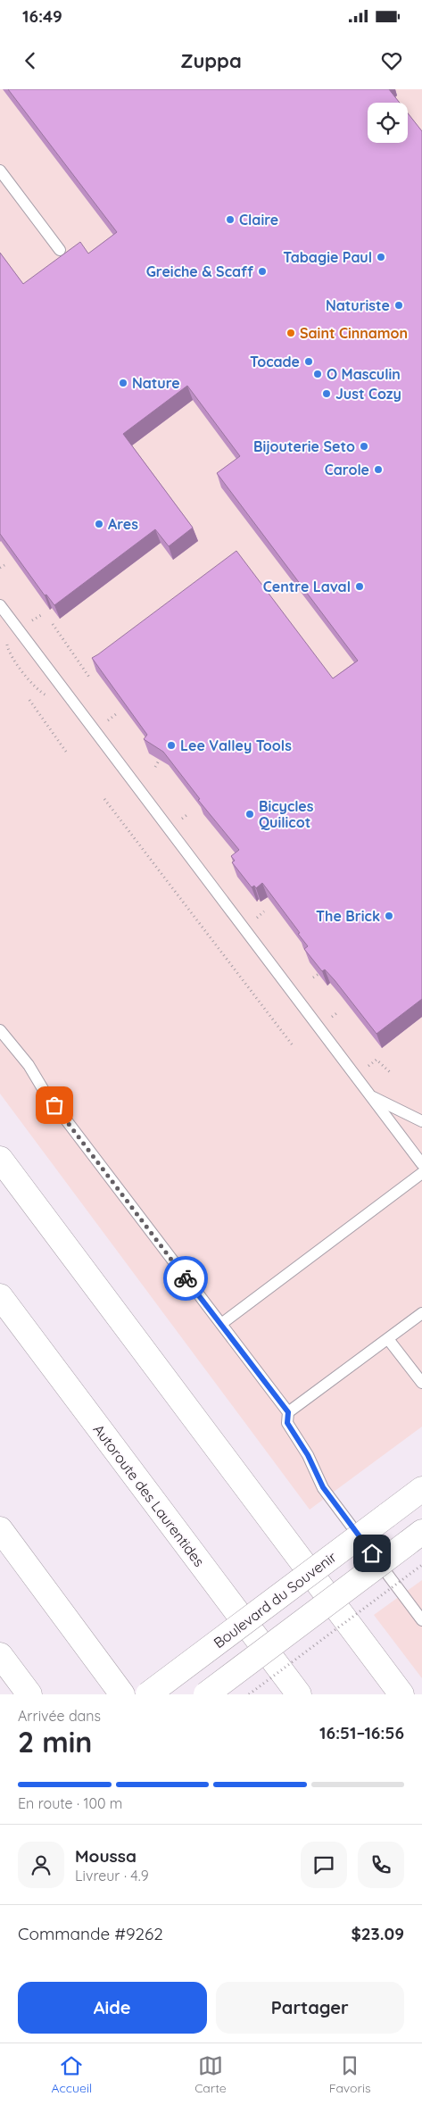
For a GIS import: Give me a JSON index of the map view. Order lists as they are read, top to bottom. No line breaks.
{"streets":{"main road":["Autoroute des Laurentides","Boulevard du Souvenir"]},"places":["Claire","Tabagie Paul","Greiche & Scaff","Naturiste","Saint Cinnamon","Tocade","O Masculin","Nature","Just Cozy","Bijouterie Seto","Carole","Ares","Centre Laval","Lee Valley Tools","Bicycles Quilicot","The Brick"],"page":{"status":"16:49","header":"Zuppa","heading":["2 min","Arrivée dans","16:51–16:56"],"panel":["Moussa","Livreur · 4.9","Commande #9262","$23.09"],"bar":"En route · 100 m","buttons":["Aide","Partager"],"tabs":["Accueil","Carte","Favoris"]}}
